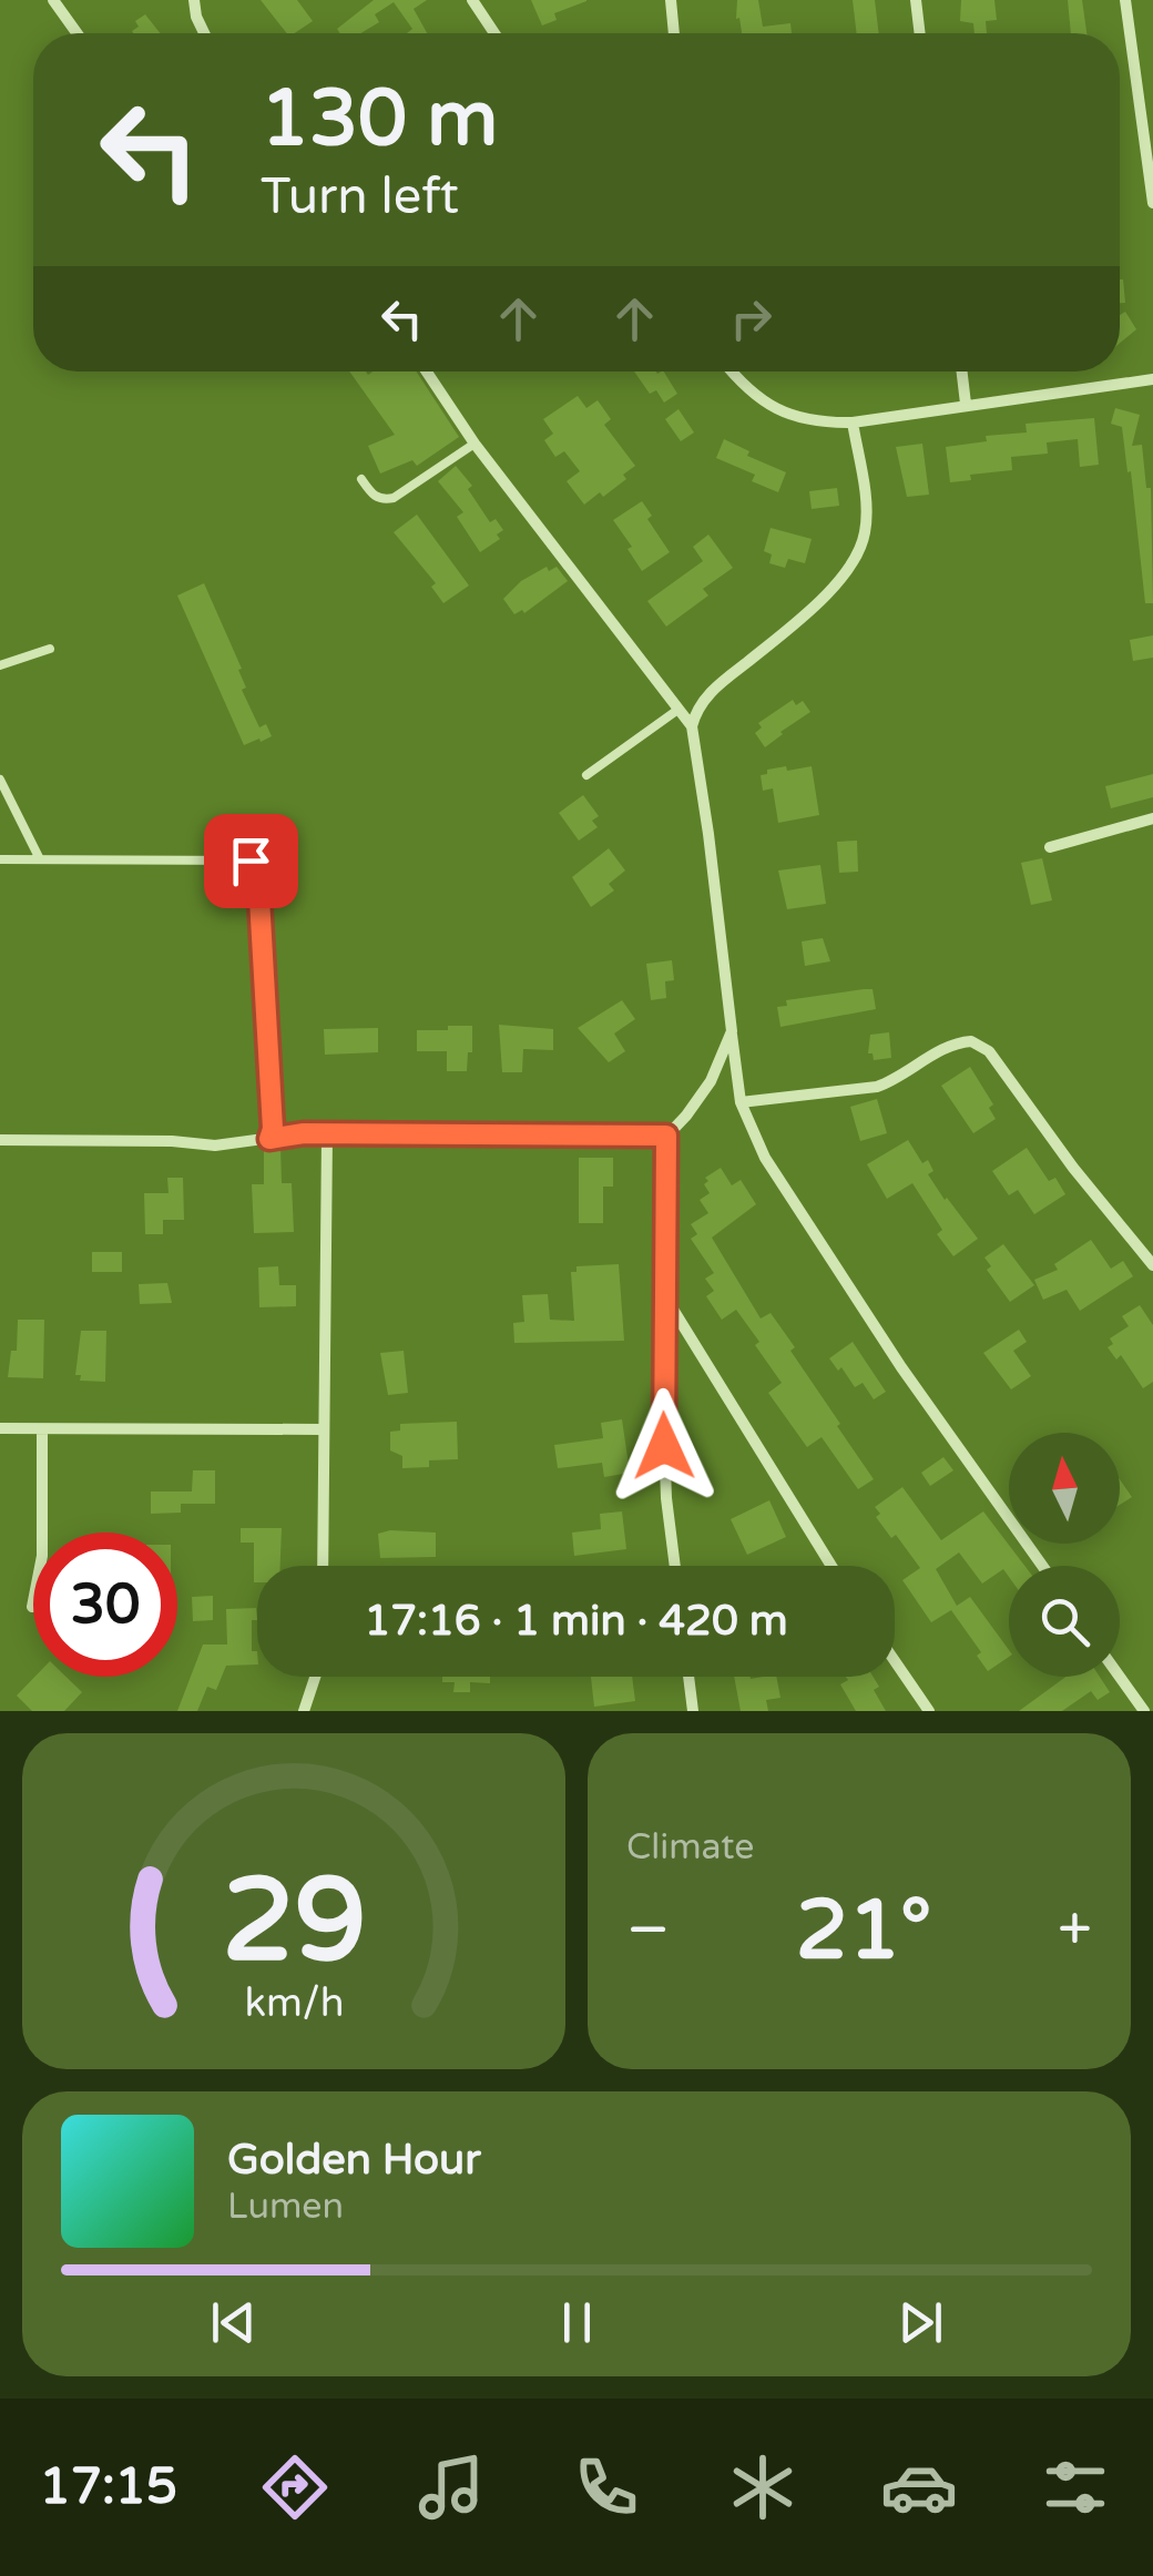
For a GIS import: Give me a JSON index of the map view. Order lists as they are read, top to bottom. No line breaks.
{"north":"top","page":{"turn":["130 m","Turn left"],"limit":"30","trip":"17:16 · 1 min · 420 m","tile":"Climate","heat":["−","21°","+"],"song":["Golden Hour","Lumen"],"tabs":"17:15","gauge":["29","km/h"]}}
